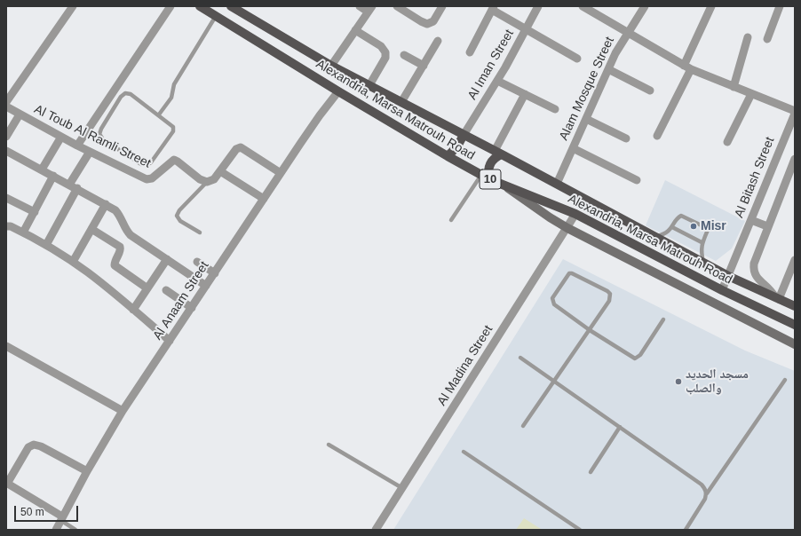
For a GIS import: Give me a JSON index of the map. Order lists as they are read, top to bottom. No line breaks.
{"streets":{"main road":["Alexandria, Marsa Matrouh Road","10"],"street":["Al Iman Street","Alam Mosque Street","Al Toub Al Ramli Street","Al Bitash Street","Al Anaam Street","Al Madina Street"]},"crossings":[["Al Iman Street","Alexandria, Marsa Matrouh Road"],["Alam Mosque Street","Alexandria, Marsa Matrouh Road"],["Alexandria, Marsa Matrouh Road","Al Bitash Street"],["Alexandria, Marsa Matrouh Road","Al Anaam Street"],["Alexandria, Marsa Matrouh Road","Al Madina Street"]],"places":["Misr","مسجد الحديد والصلب"],"scale_bar":"50 m"}
